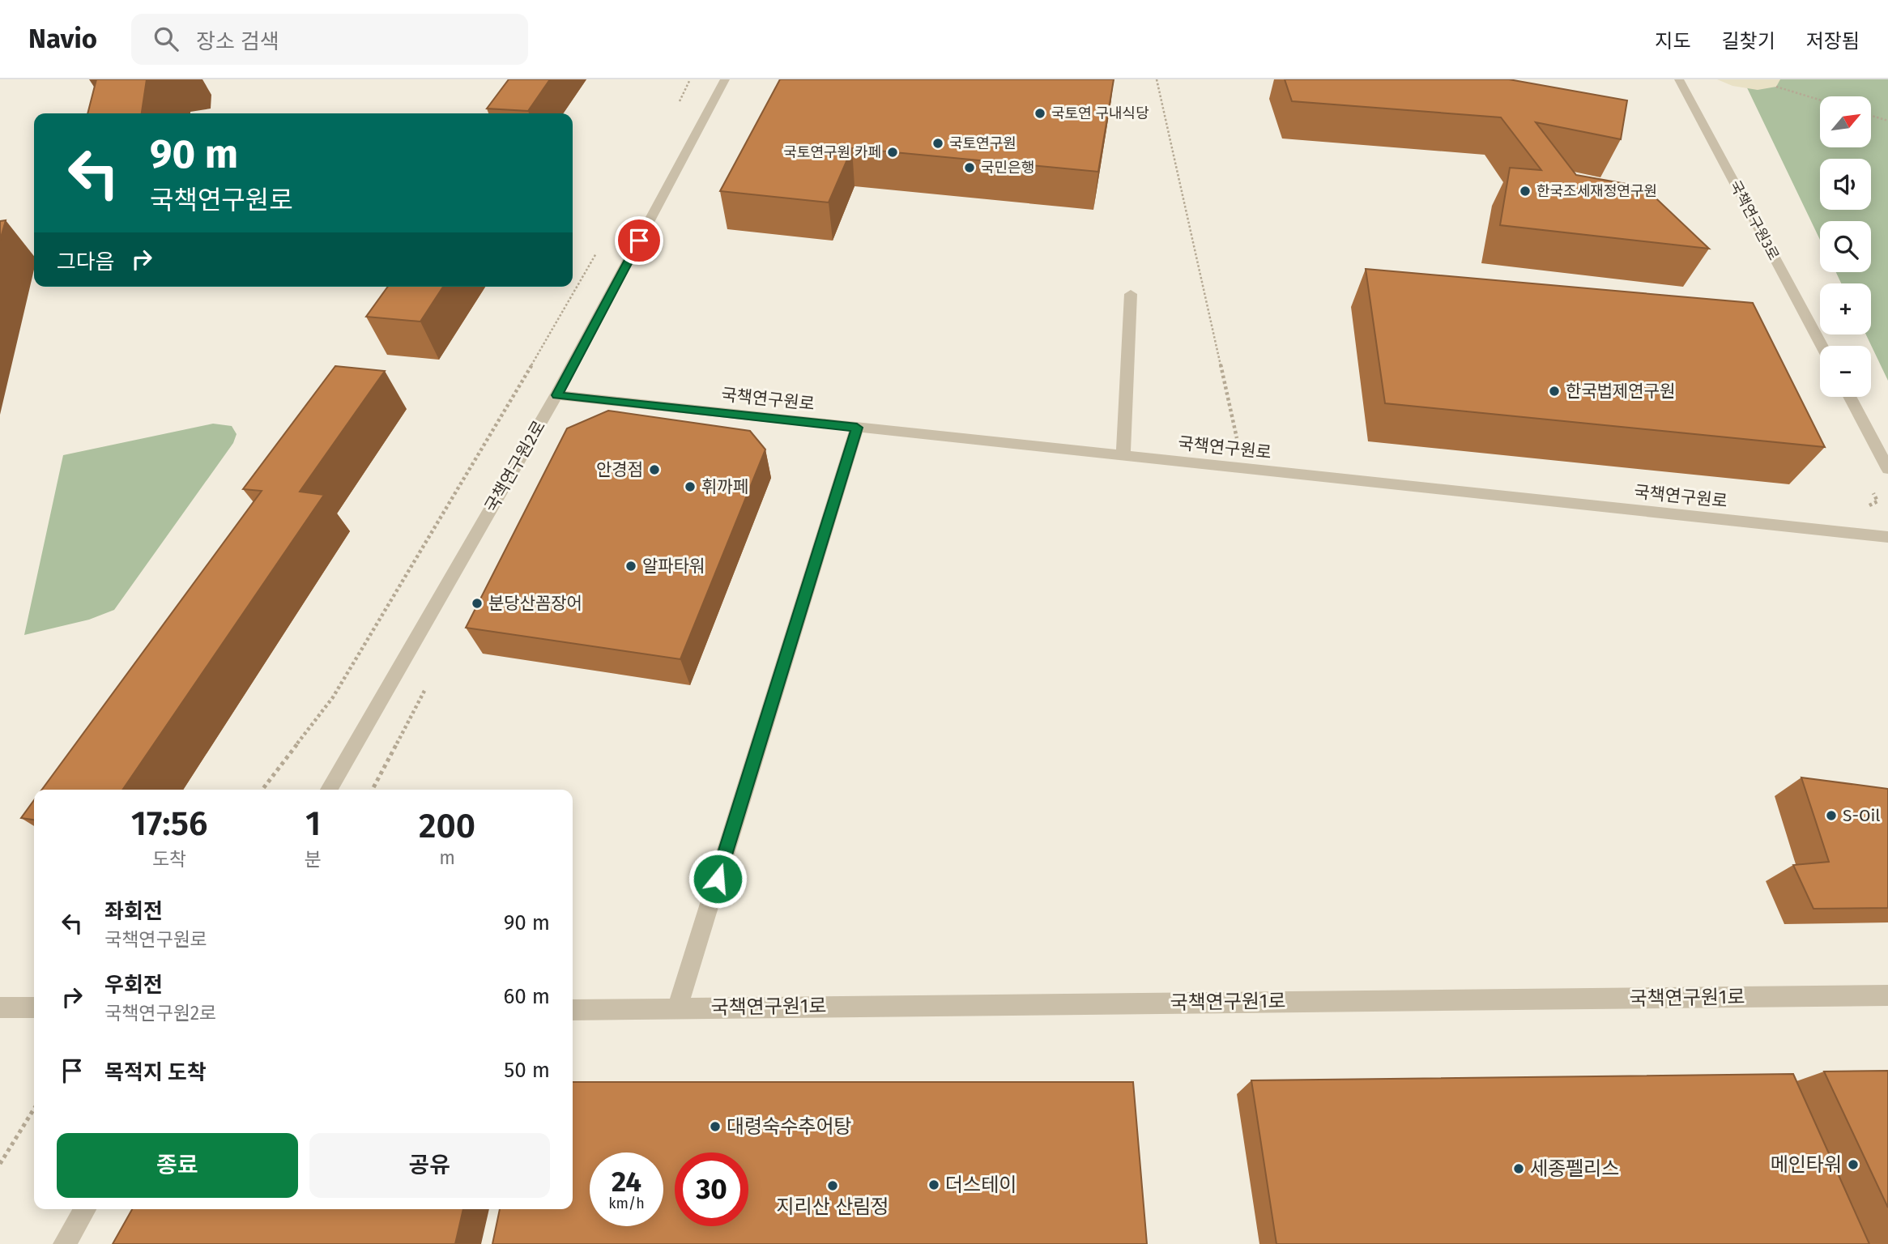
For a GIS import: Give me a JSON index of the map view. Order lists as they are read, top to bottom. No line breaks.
{"streets":{"street":["국책연구원3로","국책연구원로","국책연구원2로","국책연구원1로"]},"crossings":[["국책연구원로","국책연구원2로"]],"places":["국토연 구내식당","국토연구원","국토연구원 카페","국민은행","한국조세재정연구원","한국법제연구원","안경점","휘까페","알파타워","분당산꼼장어","S-Oil","대령숙수추어탕","메인타워","세종펠리스","더스테이","지리산 산림정"],"north":"top right","page":{"header":"Navio","search":"장소 검색","nav":["지도","길찾기","저장됨"],"map_buttons":["+","−"],"turn":["90 m","국책연구원로"],"then":"그다음","eta":["17:56","도착","1","분","200","m"],"list":[{"name":"좌회전","note":"국책연구원로","value":"90 m"},{"name":"우회전","note":"국책연구원2로","value":"60 m"},{"name":"목적지 도착","value":"50 m"}],"buttons":["종료","공유"],"speed":"24 km/h","limit":"30"}}
